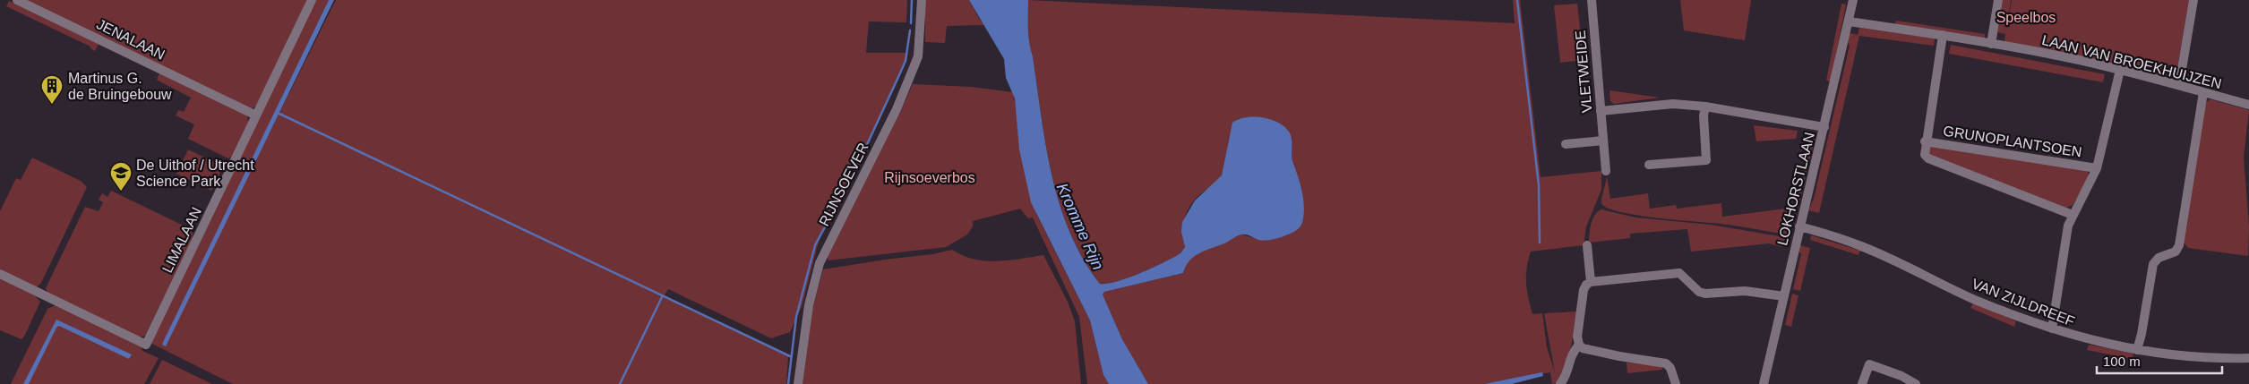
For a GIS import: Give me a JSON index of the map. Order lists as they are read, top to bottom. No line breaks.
{"streets":{"street":["JENALAAN","LAAN VAN BROEKHUIJZEN","VLETWEIDE","GRUNOPLANTSOEN","RIJNSOEVER","LOKHORSTLAAN","LIMALAAN","VAN ZIJLDREEF"]},"crossings":[["JENALAAN","LIMALAAN"],["LAAN VAN BROEKHUIJZEN","GRUNOPLANTSOEN"],["LAAN VAN BROEKHUIJZEN","LOKHORSTLAAN"],["LOKHORSTLAAN","VAN ZIJLDREEF"]],"water":["Kromme Rijn"],"parks":["Speelbos","Rijnsoeverbos"],"places":{"building":["Martinus G. de Bruingebouw"],"school or university":["De Uithof / Utrecht Science Park"]},"scale_bar":"100 m"}
